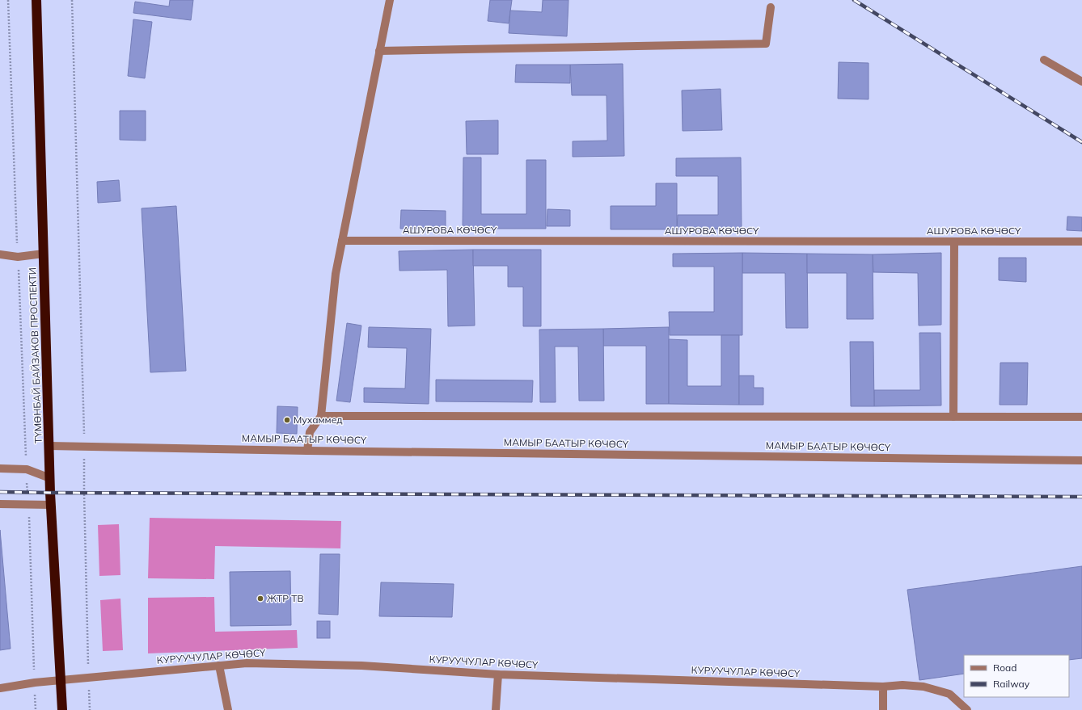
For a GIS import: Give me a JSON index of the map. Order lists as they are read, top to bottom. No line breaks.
{"streets":{"highway":["ТҮМӨНБАЙ БАЙЗАКОВ ПРОСПЕКТИ"],"street":["АШУРОВА КӨЧӨСҮ","МАМЫР БААТЫР КӨЧӨСҮ","КУРУУЧУЛАР КӨЧӨСҮ"]},"crossings":[["ТҮМӨНБАЙ БАЙЗАКОВ ПРОСПЕКТИ","МАМЫР БААТЫР КӨЧӨСҮ"],["ТҮМӨНБАЙ БАЙЗАКОВ ПРОСПЕКТИ","КУРУУЧУЛАР КӨЧӨСҮ"]],"places":["Мухаммед","ЖТР ТВ"],"legend":["Road","Railway"]}
